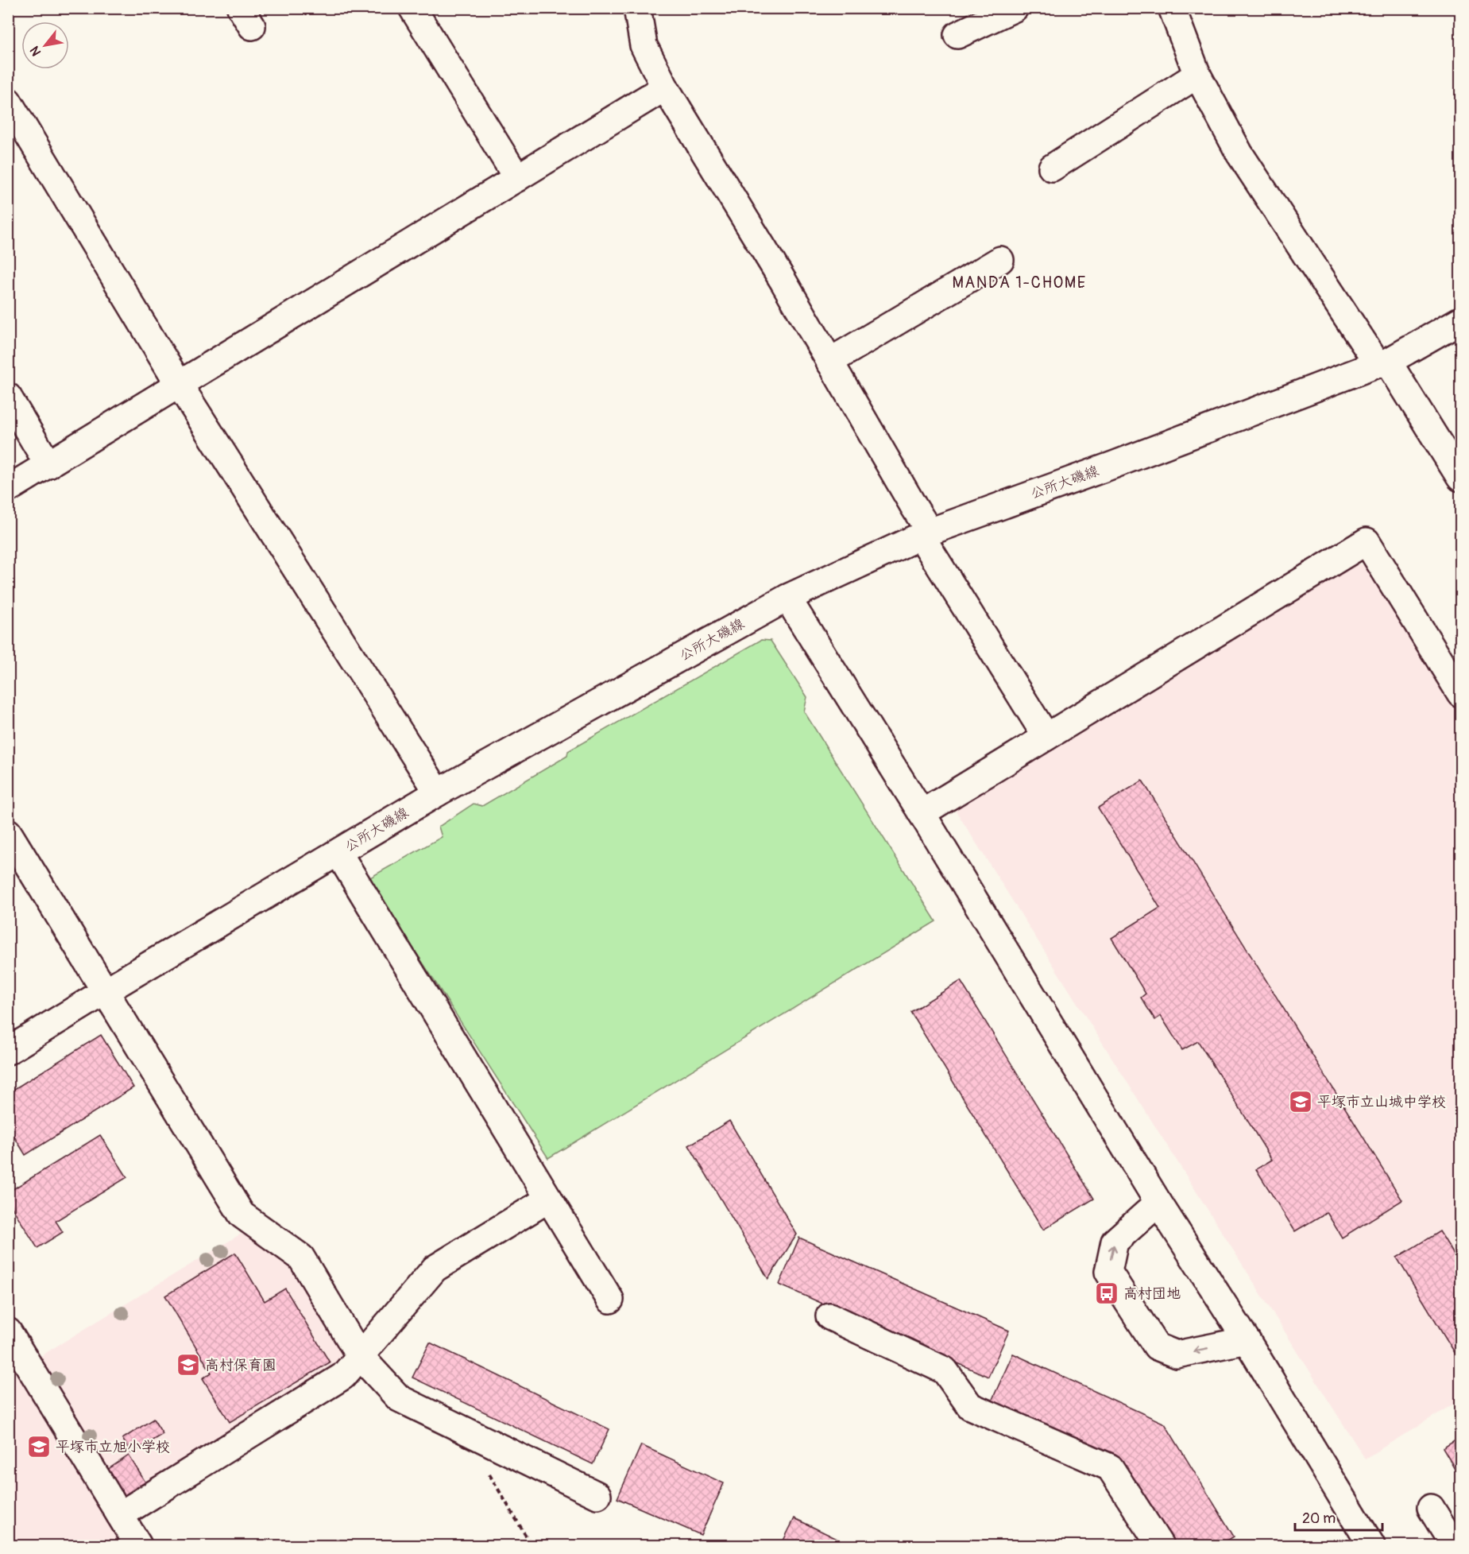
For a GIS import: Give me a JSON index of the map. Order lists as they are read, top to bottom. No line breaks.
{"streets":{"street":["公所大磯線"]},"districts":["MANDA 1-CHOME"],"places":{"school or university":["平塚市立山城中学校","高村保育園","平塚市立旭小学校"],"bus stop":["高村団地"]},"scale_bar":"20 m","north":"bottom left"}
